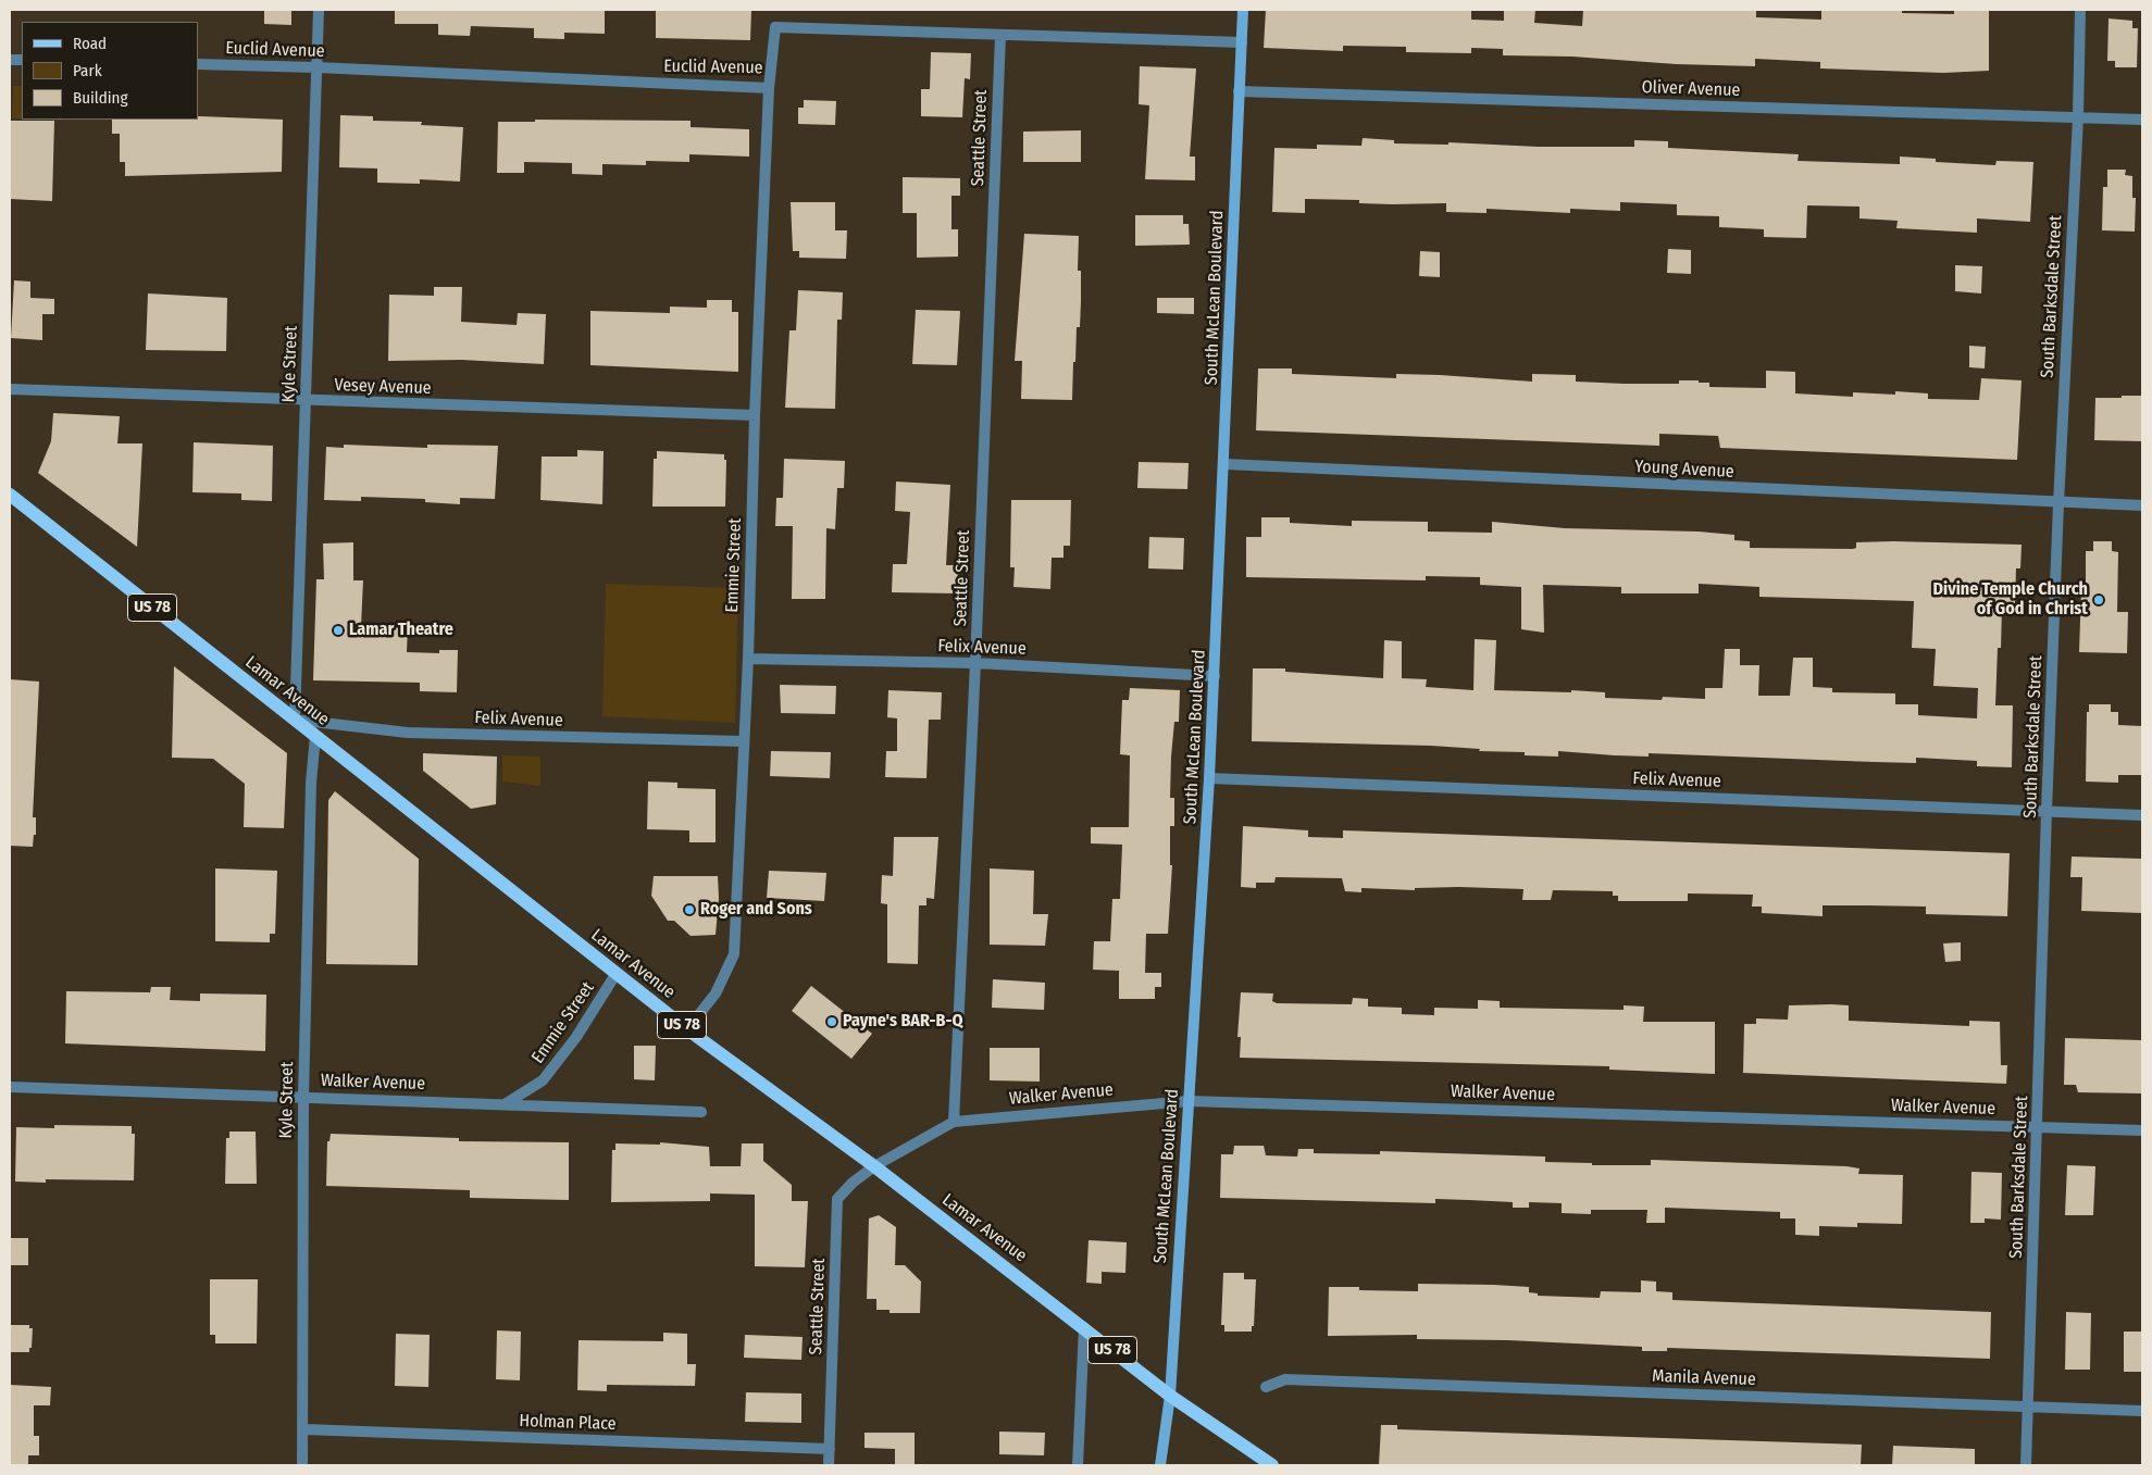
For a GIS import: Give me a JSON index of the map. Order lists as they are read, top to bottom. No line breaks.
{"streets":{"main road":["South McLean Boulevard","US 78","Lamar Avenue"],"street":["Euclid Avenue","Oliver Avenue","Seattle Street","South Barksdale Street","Kyle Street","Vesey Avenue","Young Avenue","Emmie Street","Felix Avenue","Walker Avenue","Manila Avenue","Holman Place"]},"crossings":[["Euclid Avenue","Seattle Street"],["Euclid Avenue","South McLean Boulevard"],["Euclid Avenue","Kyle Street"],["Euclid Avenue","Emmie Street"],["Oliver Avenue","South Barksdale Street"],["Oliver Avenue","South McLean Boulevard"],["Seattle Street","Felix Avenue"],["Seattle Street","Lamar Avenue"],["Seattle Street","Walker Avenue"],["Seattle Street","Holman Place"],["South Barksdale Street","Young Avenue"],["South Barksdale Street","Felix Avenue"],["South Barksdale Street","Walker Avenue"],["South Barksdale Street","Manila Avenue"],["South McLean Boulevard","Young Avenue"],["South McLean Boulevard","Felix Avenue"],["South McLean Boulevard","Lamar Avenue"],["South McLean Boulevard","Walker Avenue"],["Kyle Street","Vesey Avenue"],["Kyle Street","Felix Avenue"],["Kyle Street","Lamar Avenue"],["Kyle Street","Walker Avenue"],["Kyle Street","Holman Place"],["Vesey Avenue","Emmie Street"],["Emmie Street","Felix Avenue"],["Emmie Street","Lamar Avenue"],["Emmie Street","Walker Avenue"],["Felix Avenue","Lamar Avenue"],["Lamar Avenue","Walker Avenue"]],"places":["Divine Temple Church of God in Christ","Lamar Theatre","Roger and Sons","Payne's BAR-B-Q"],"legend":["Road","Park","Building"]}
